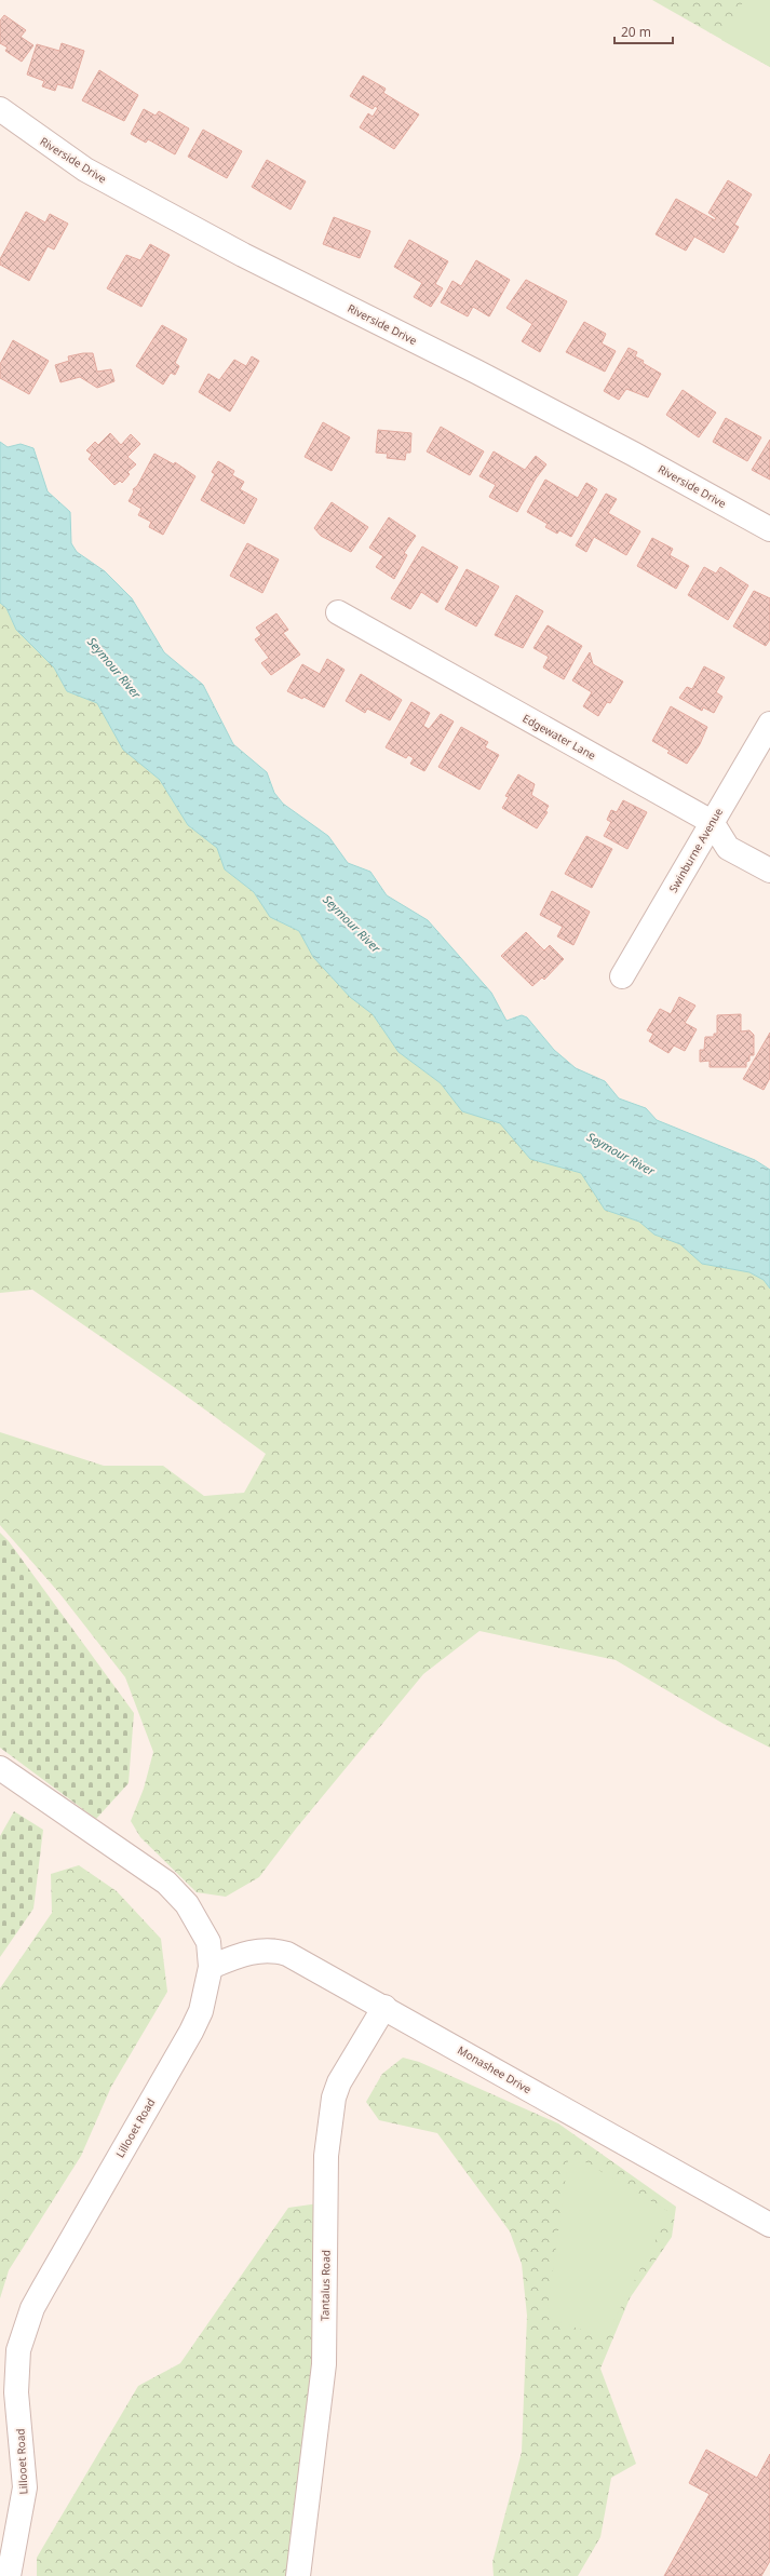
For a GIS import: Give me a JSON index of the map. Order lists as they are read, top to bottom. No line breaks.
{"streets":{"street":["Riverside Drive","Edgewater Lane","Swinburne Avenue","Monashee Drive","Lillooet Road","Tantalus Road"]},"crossings":[["Edgewater Lane","Swinburne Avenue"],["Monashee Drive","Lillooet Road"],["Monashee Drive","Tantalus Road"]],"water":["Seymour River"],"scale_bar":"20 m"}
